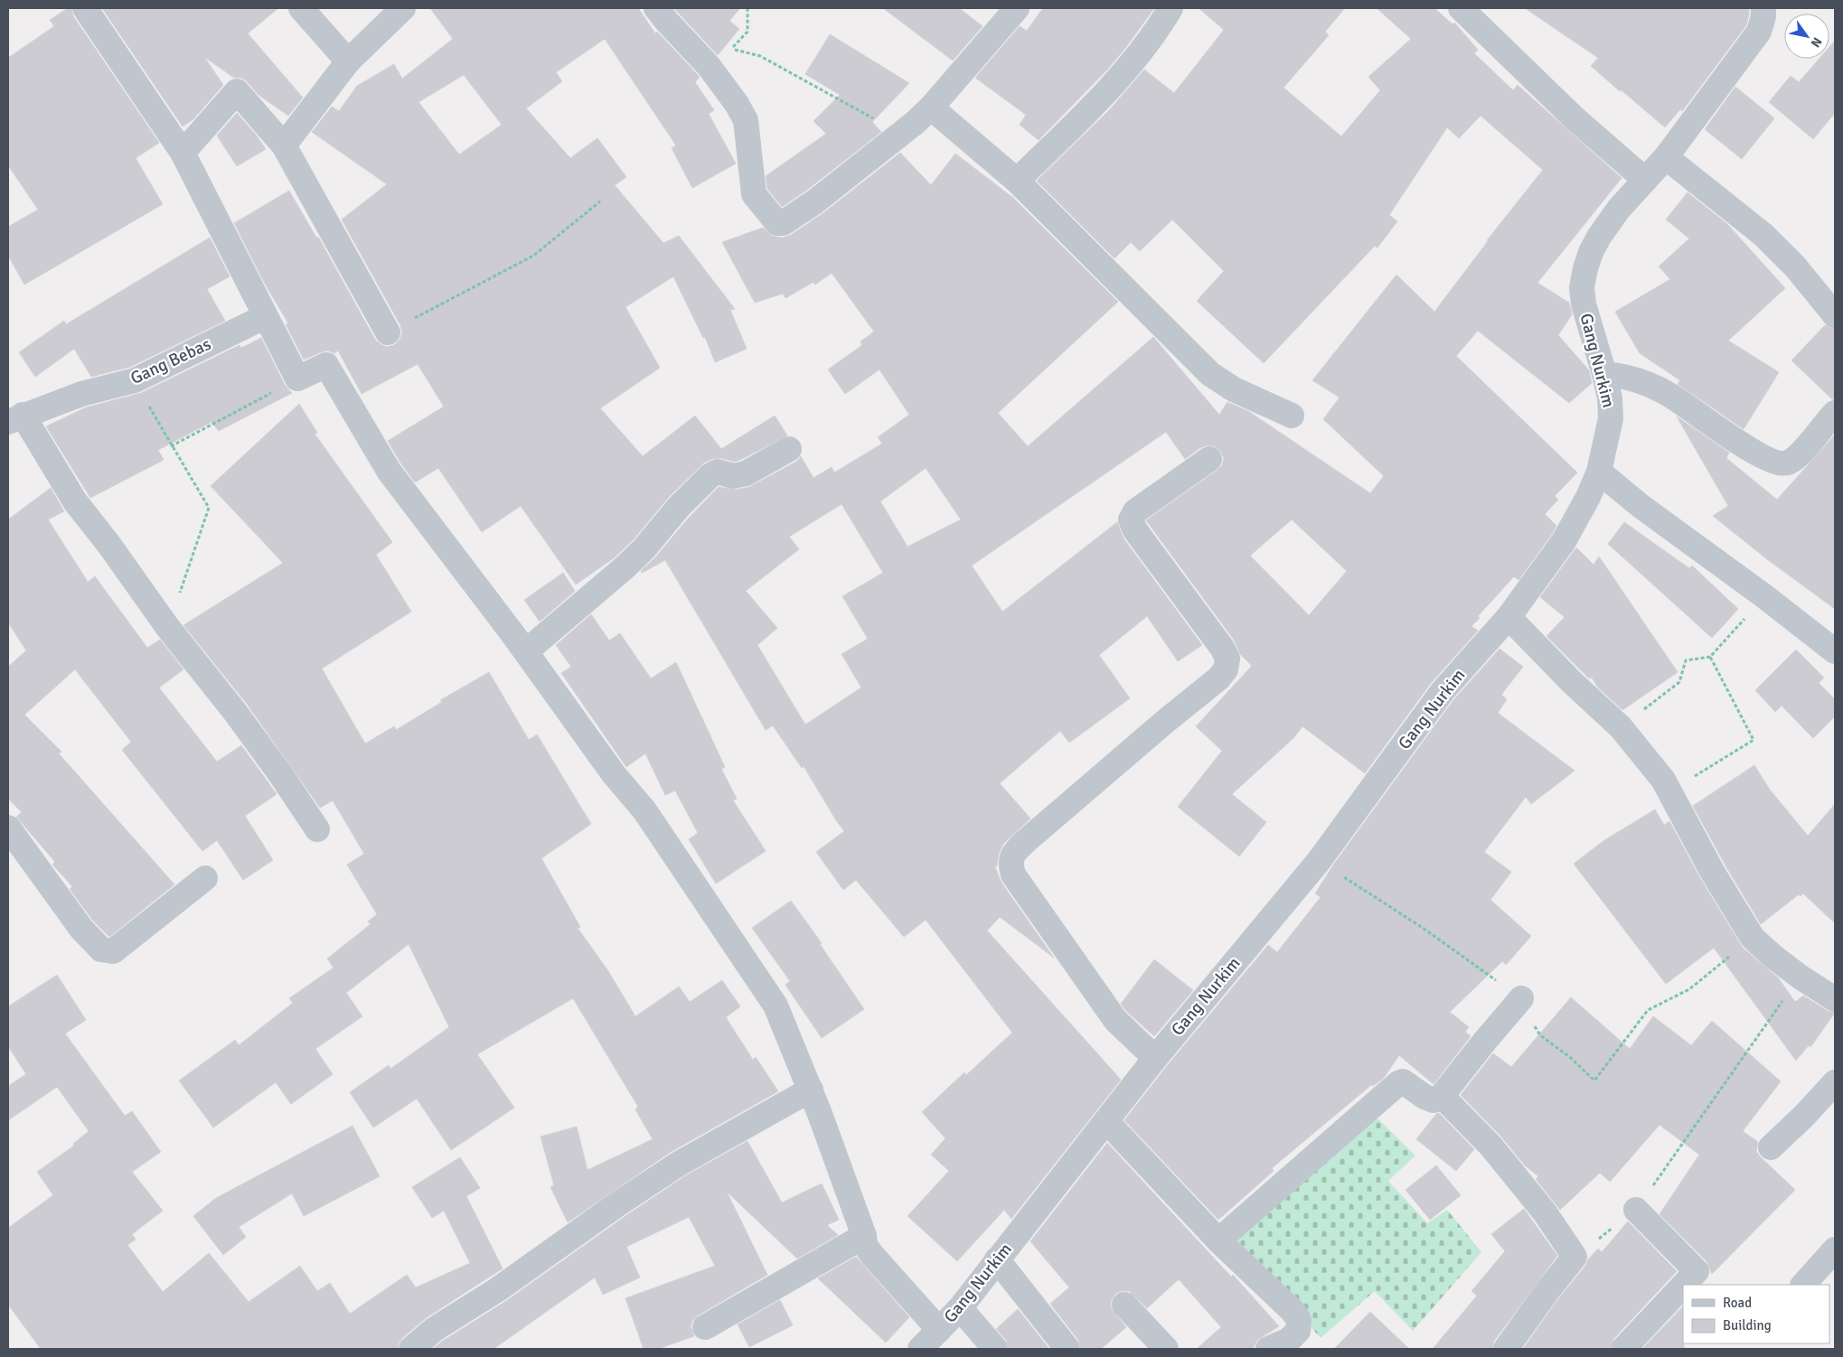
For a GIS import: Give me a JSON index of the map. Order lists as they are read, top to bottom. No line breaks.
{"streets":{"street":["Gang Nurkim","Gang Bebas"]},"legend":["Road","Building"],"north":"bottom right"}
